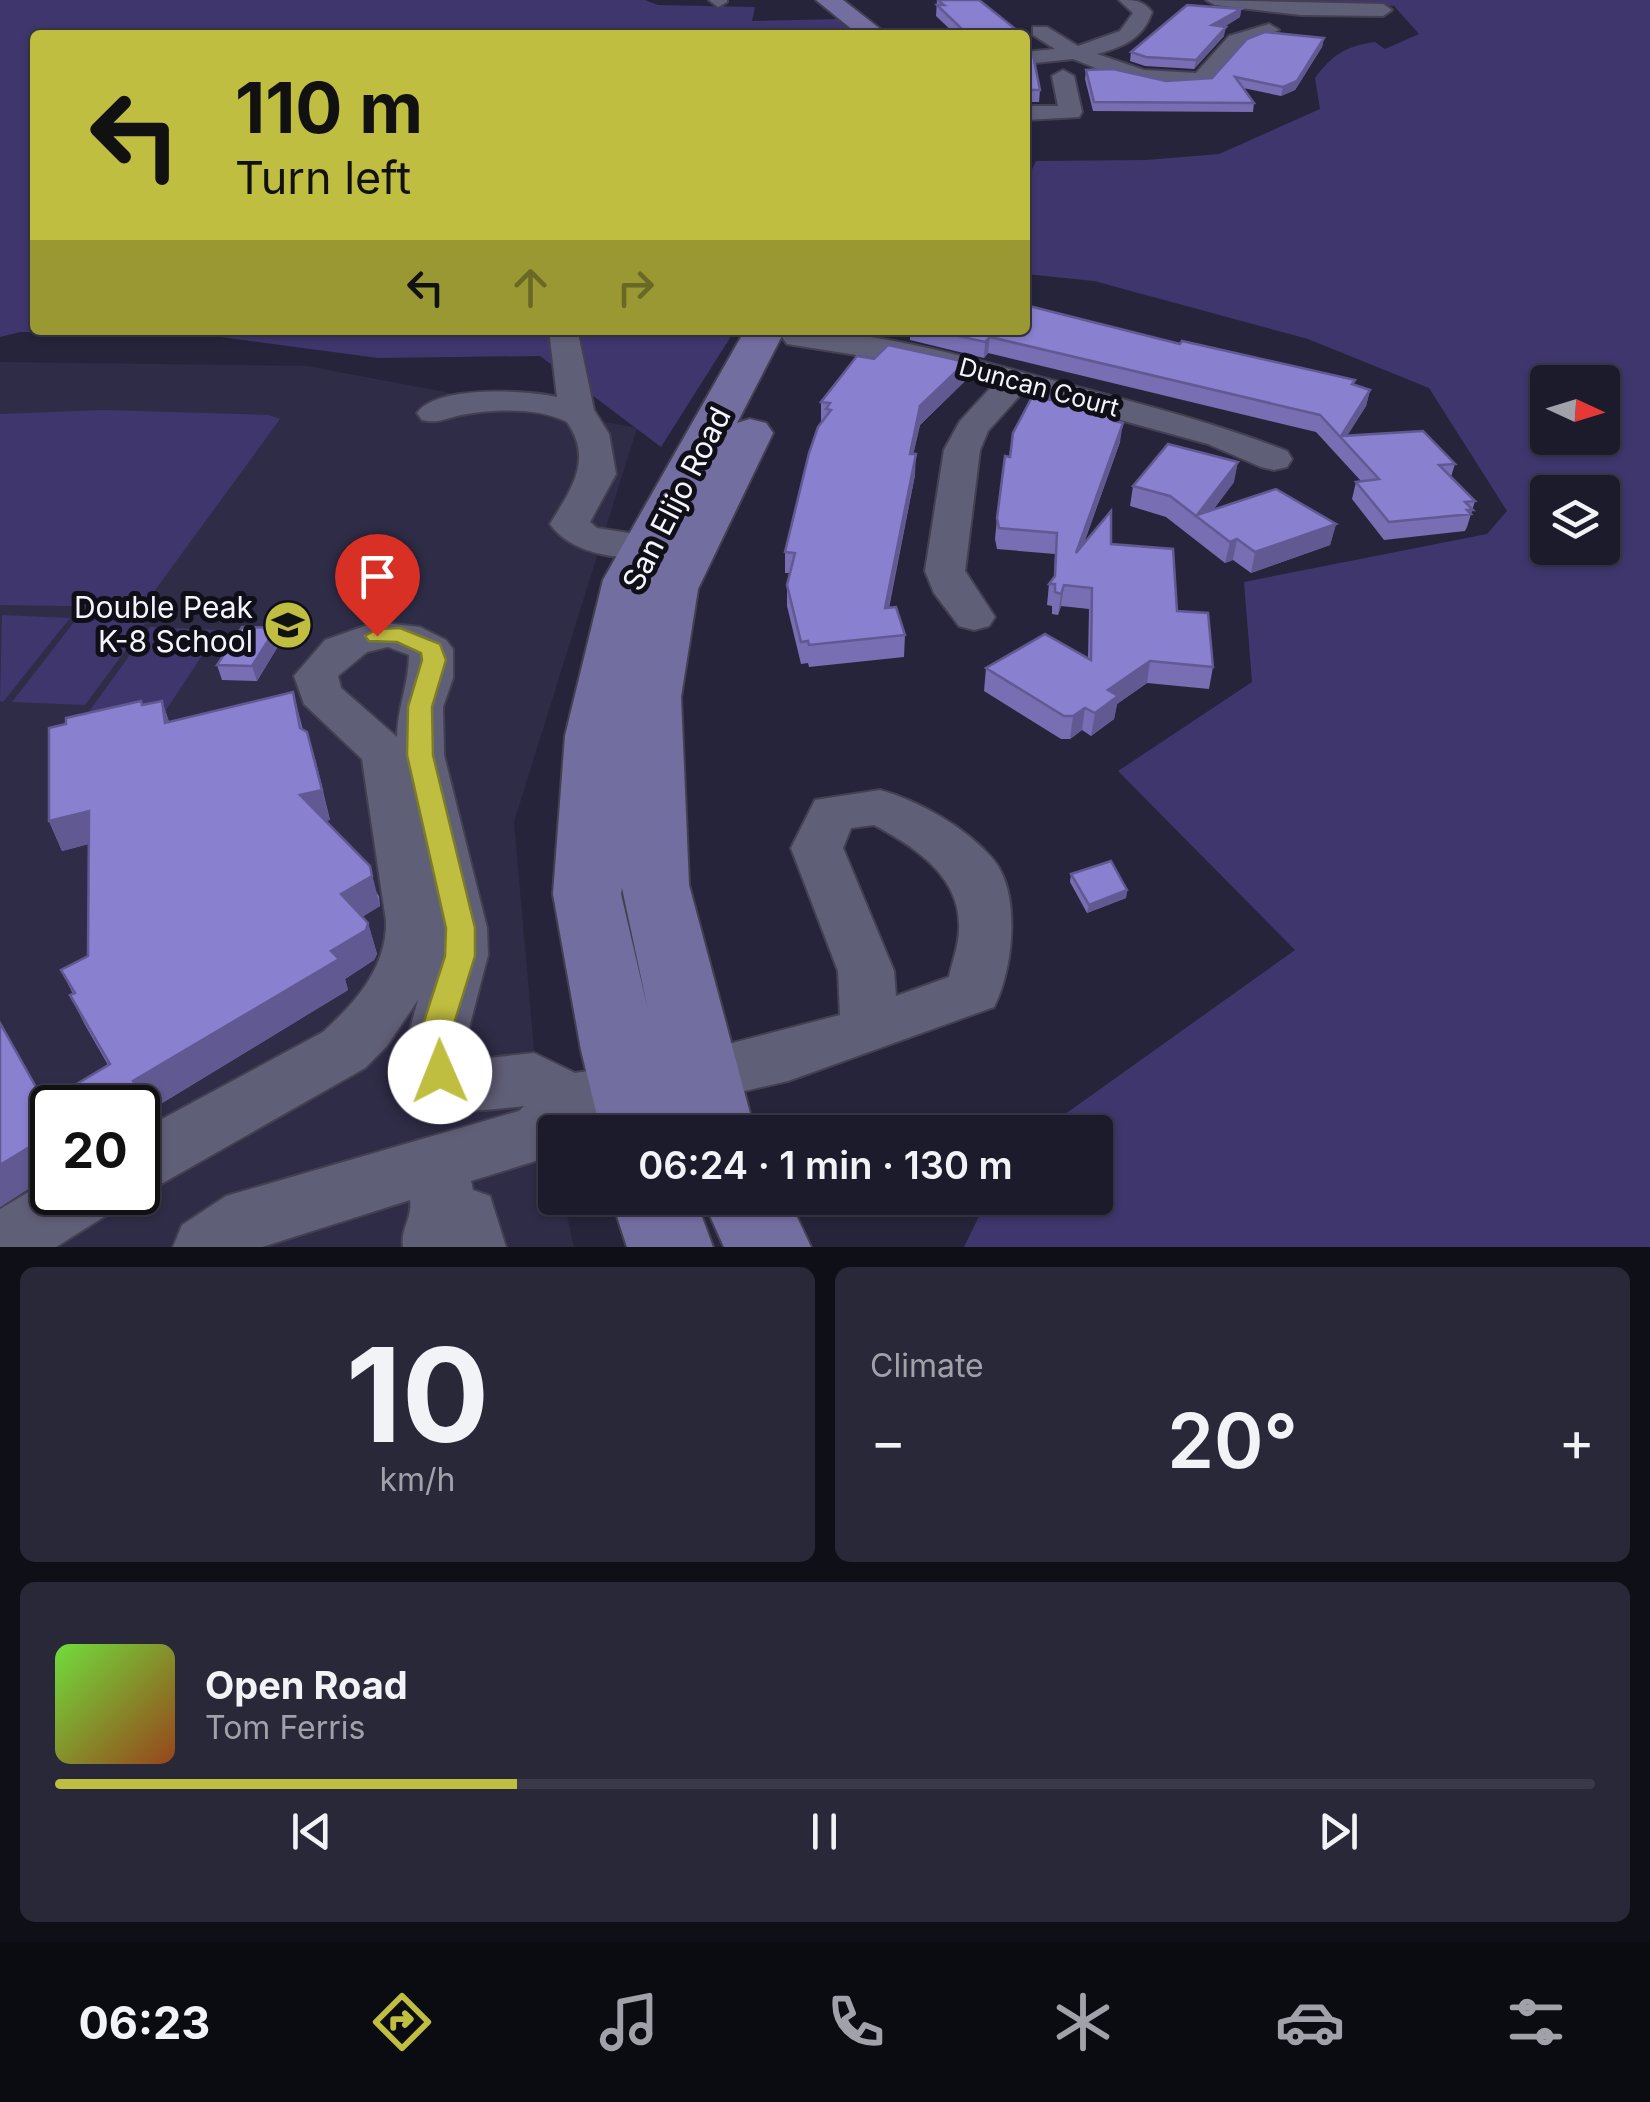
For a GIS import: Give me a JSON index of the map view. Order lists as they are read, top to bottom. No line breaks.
{"streets":{"main road":["San Elijo Road"],"street":["Duncan Court"]},"places":{"school or university":["Double Peak K-8 School"]},"north":"right","page":{"turn":["110 m","Turn left"],"limit":"20","trip":"06:24 · 1 min · 130 m","tile":[["10","km/h"],"Climate"],"heat":["−","20°","+"],"song":["Open Road","Tom Ferris"],"tabs":"06:23"}}
